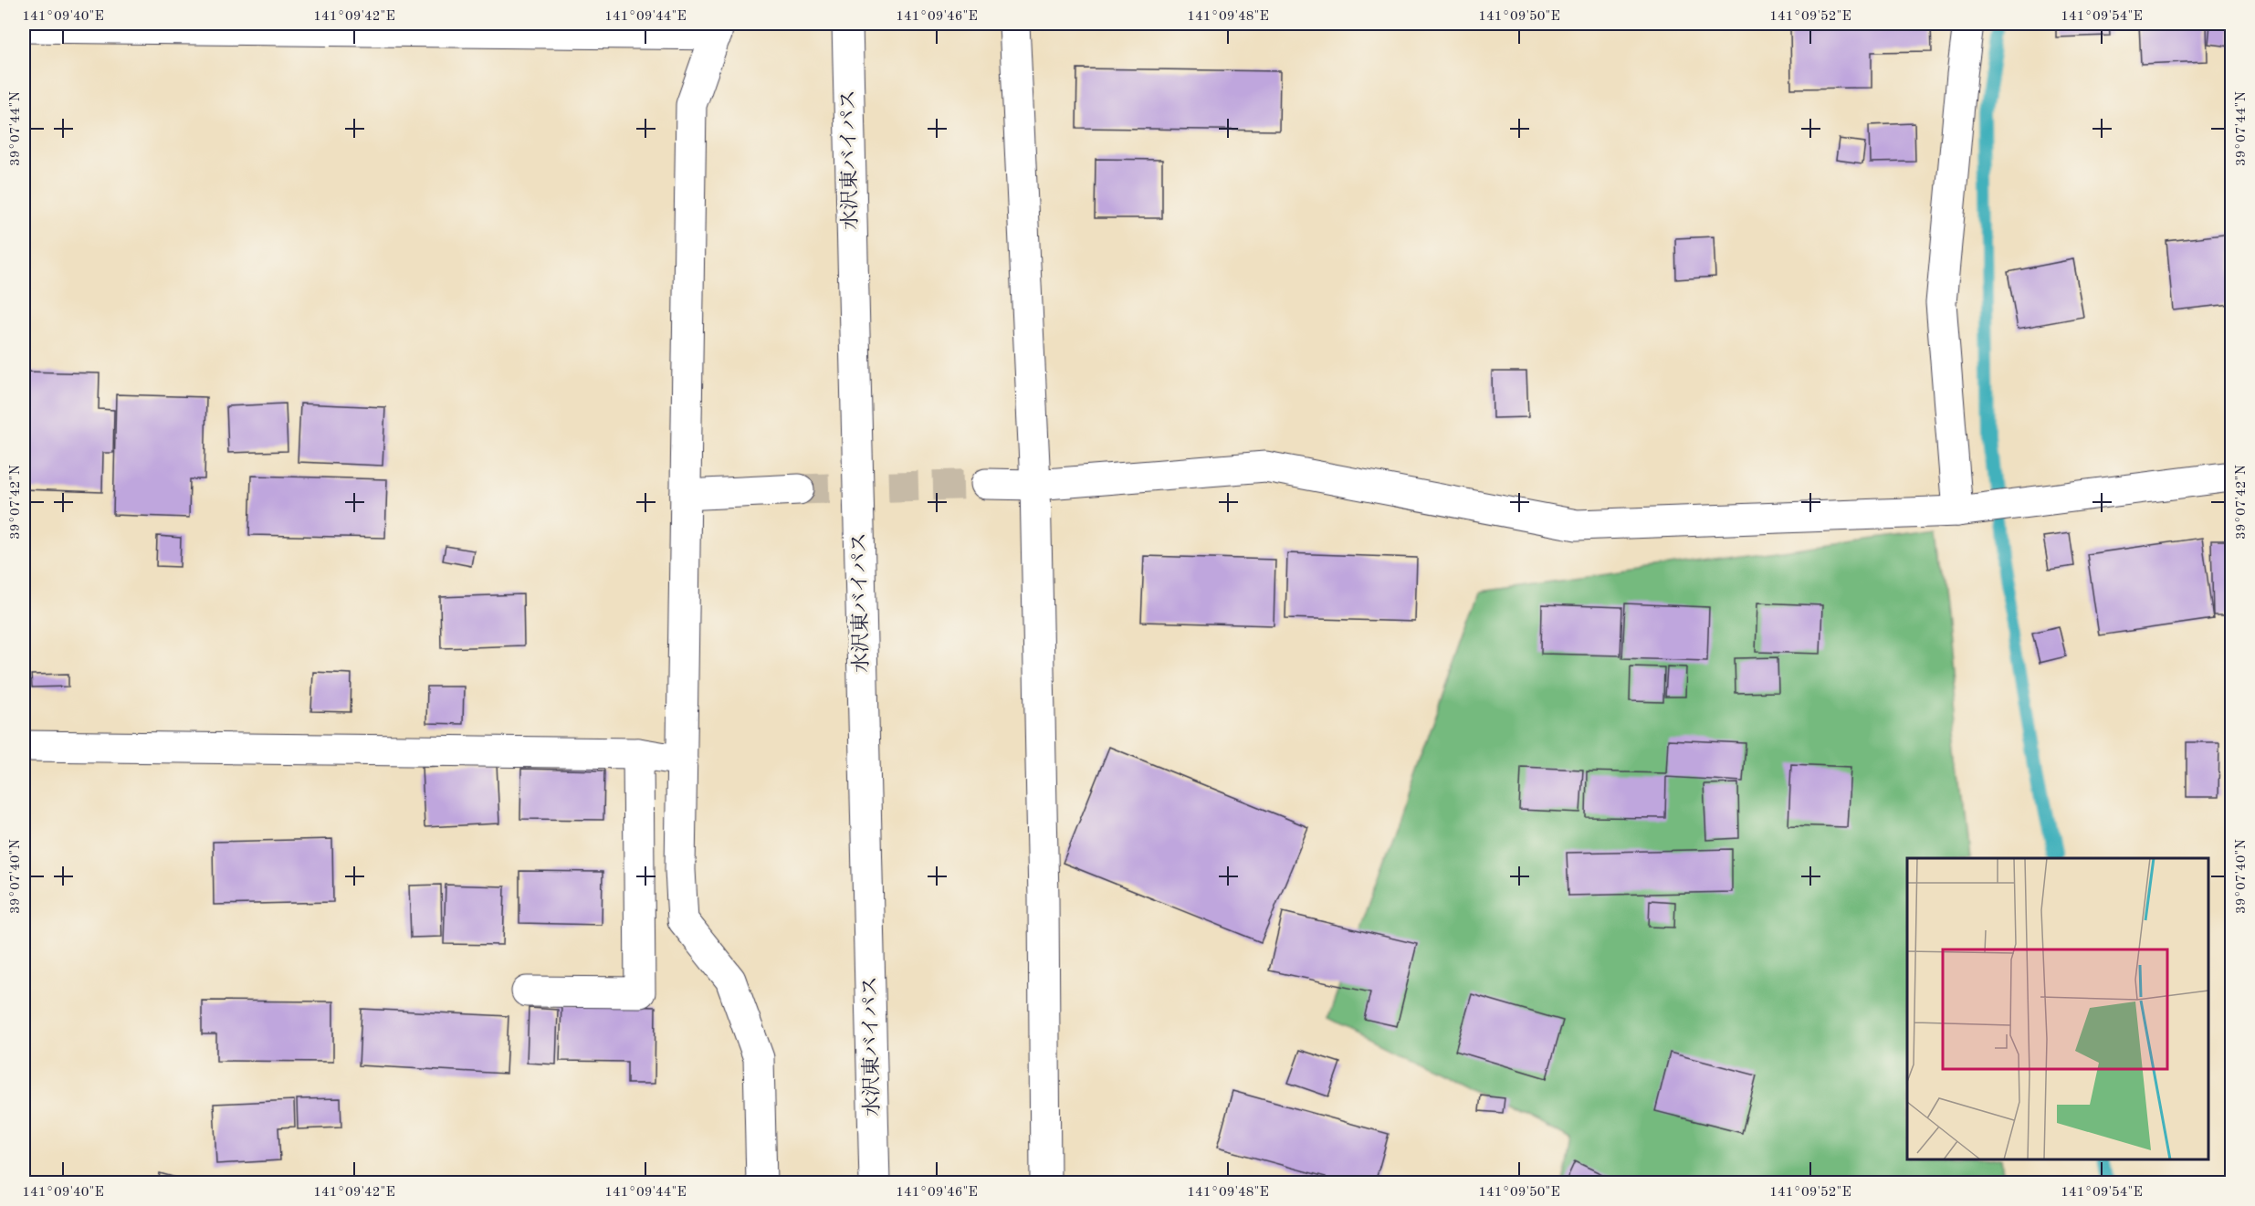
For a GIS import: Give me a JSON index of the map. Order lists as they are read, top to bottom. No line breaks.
{"streets":{"main road":["水沢東バイパス"]},"coordinates":["141°09'40\"E","141°09'42\"E","141°09'44\"E","141°09'46\"E","141°09'48\"E","141°09'50\"E","141°09'52\"E","141°09'54\"E","39°07'44\"N","39°07'42\"N","39°07'40\"N"]}
